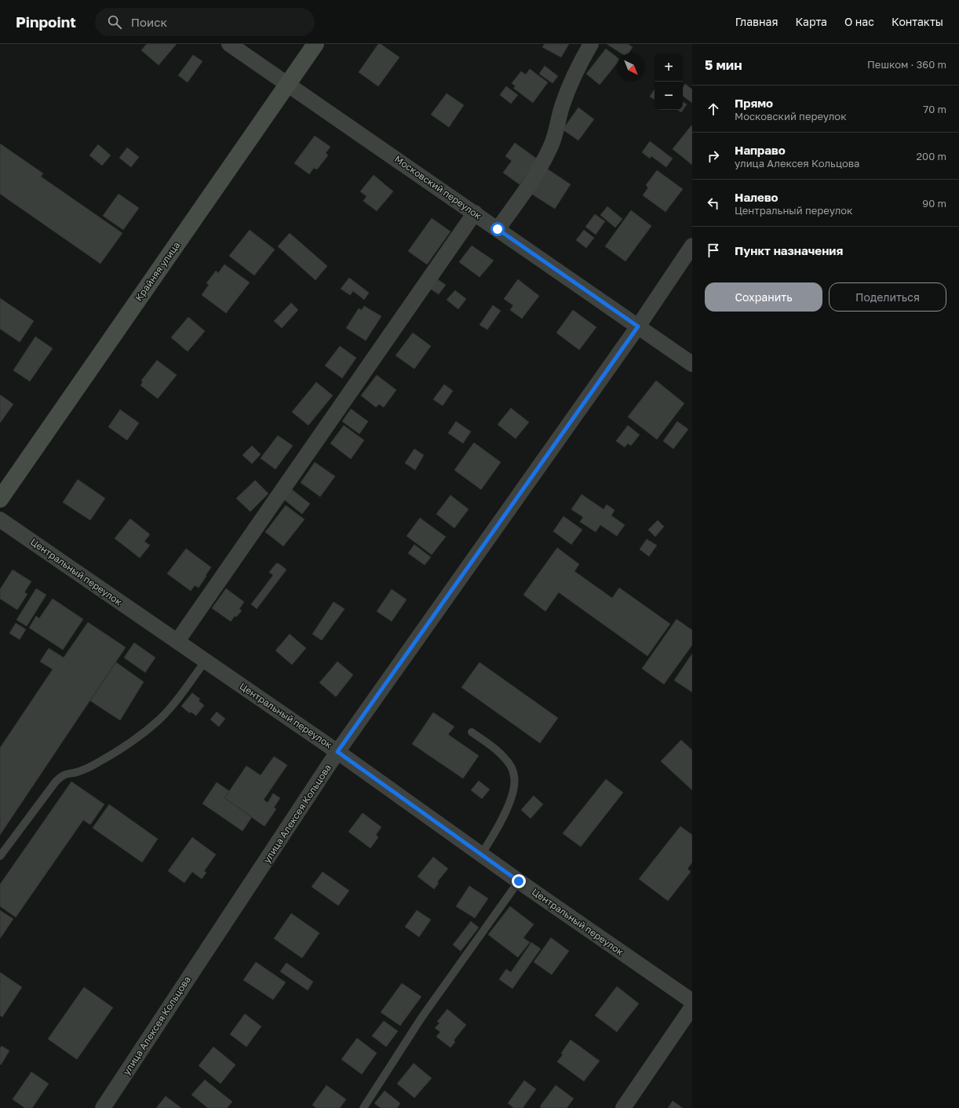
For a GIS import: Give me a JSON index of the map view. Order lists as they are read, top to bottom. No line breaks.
{"streets":{"main road":["Крайняя улица"],"street":["Московский переулок","Центральный переулок","улица Алексея Кольцова"]},"crossings":[["Московский переулок","Крайняя улица"],["Московский переулок","улица Алексея Кольцова"],["Центральный переулок","улица Алексея Кольцова"]],"north":"bottom right","page":{"header":"Pinpoint","search":"Поиск","nav":["Главная","Карта","О нас","Контакты"],"heading":["5 мин","Пешком · 360 m"],"map_buttons":["+","−"],"list":[["Прямо","Московский переулок","70 m"],["Направо","улица Алексея Кольцова","200 m"],["Налево","Центральный переулок","90 m"],"Пункт назначения"],"buttons":["Сохранить","Поделиться"]}}
